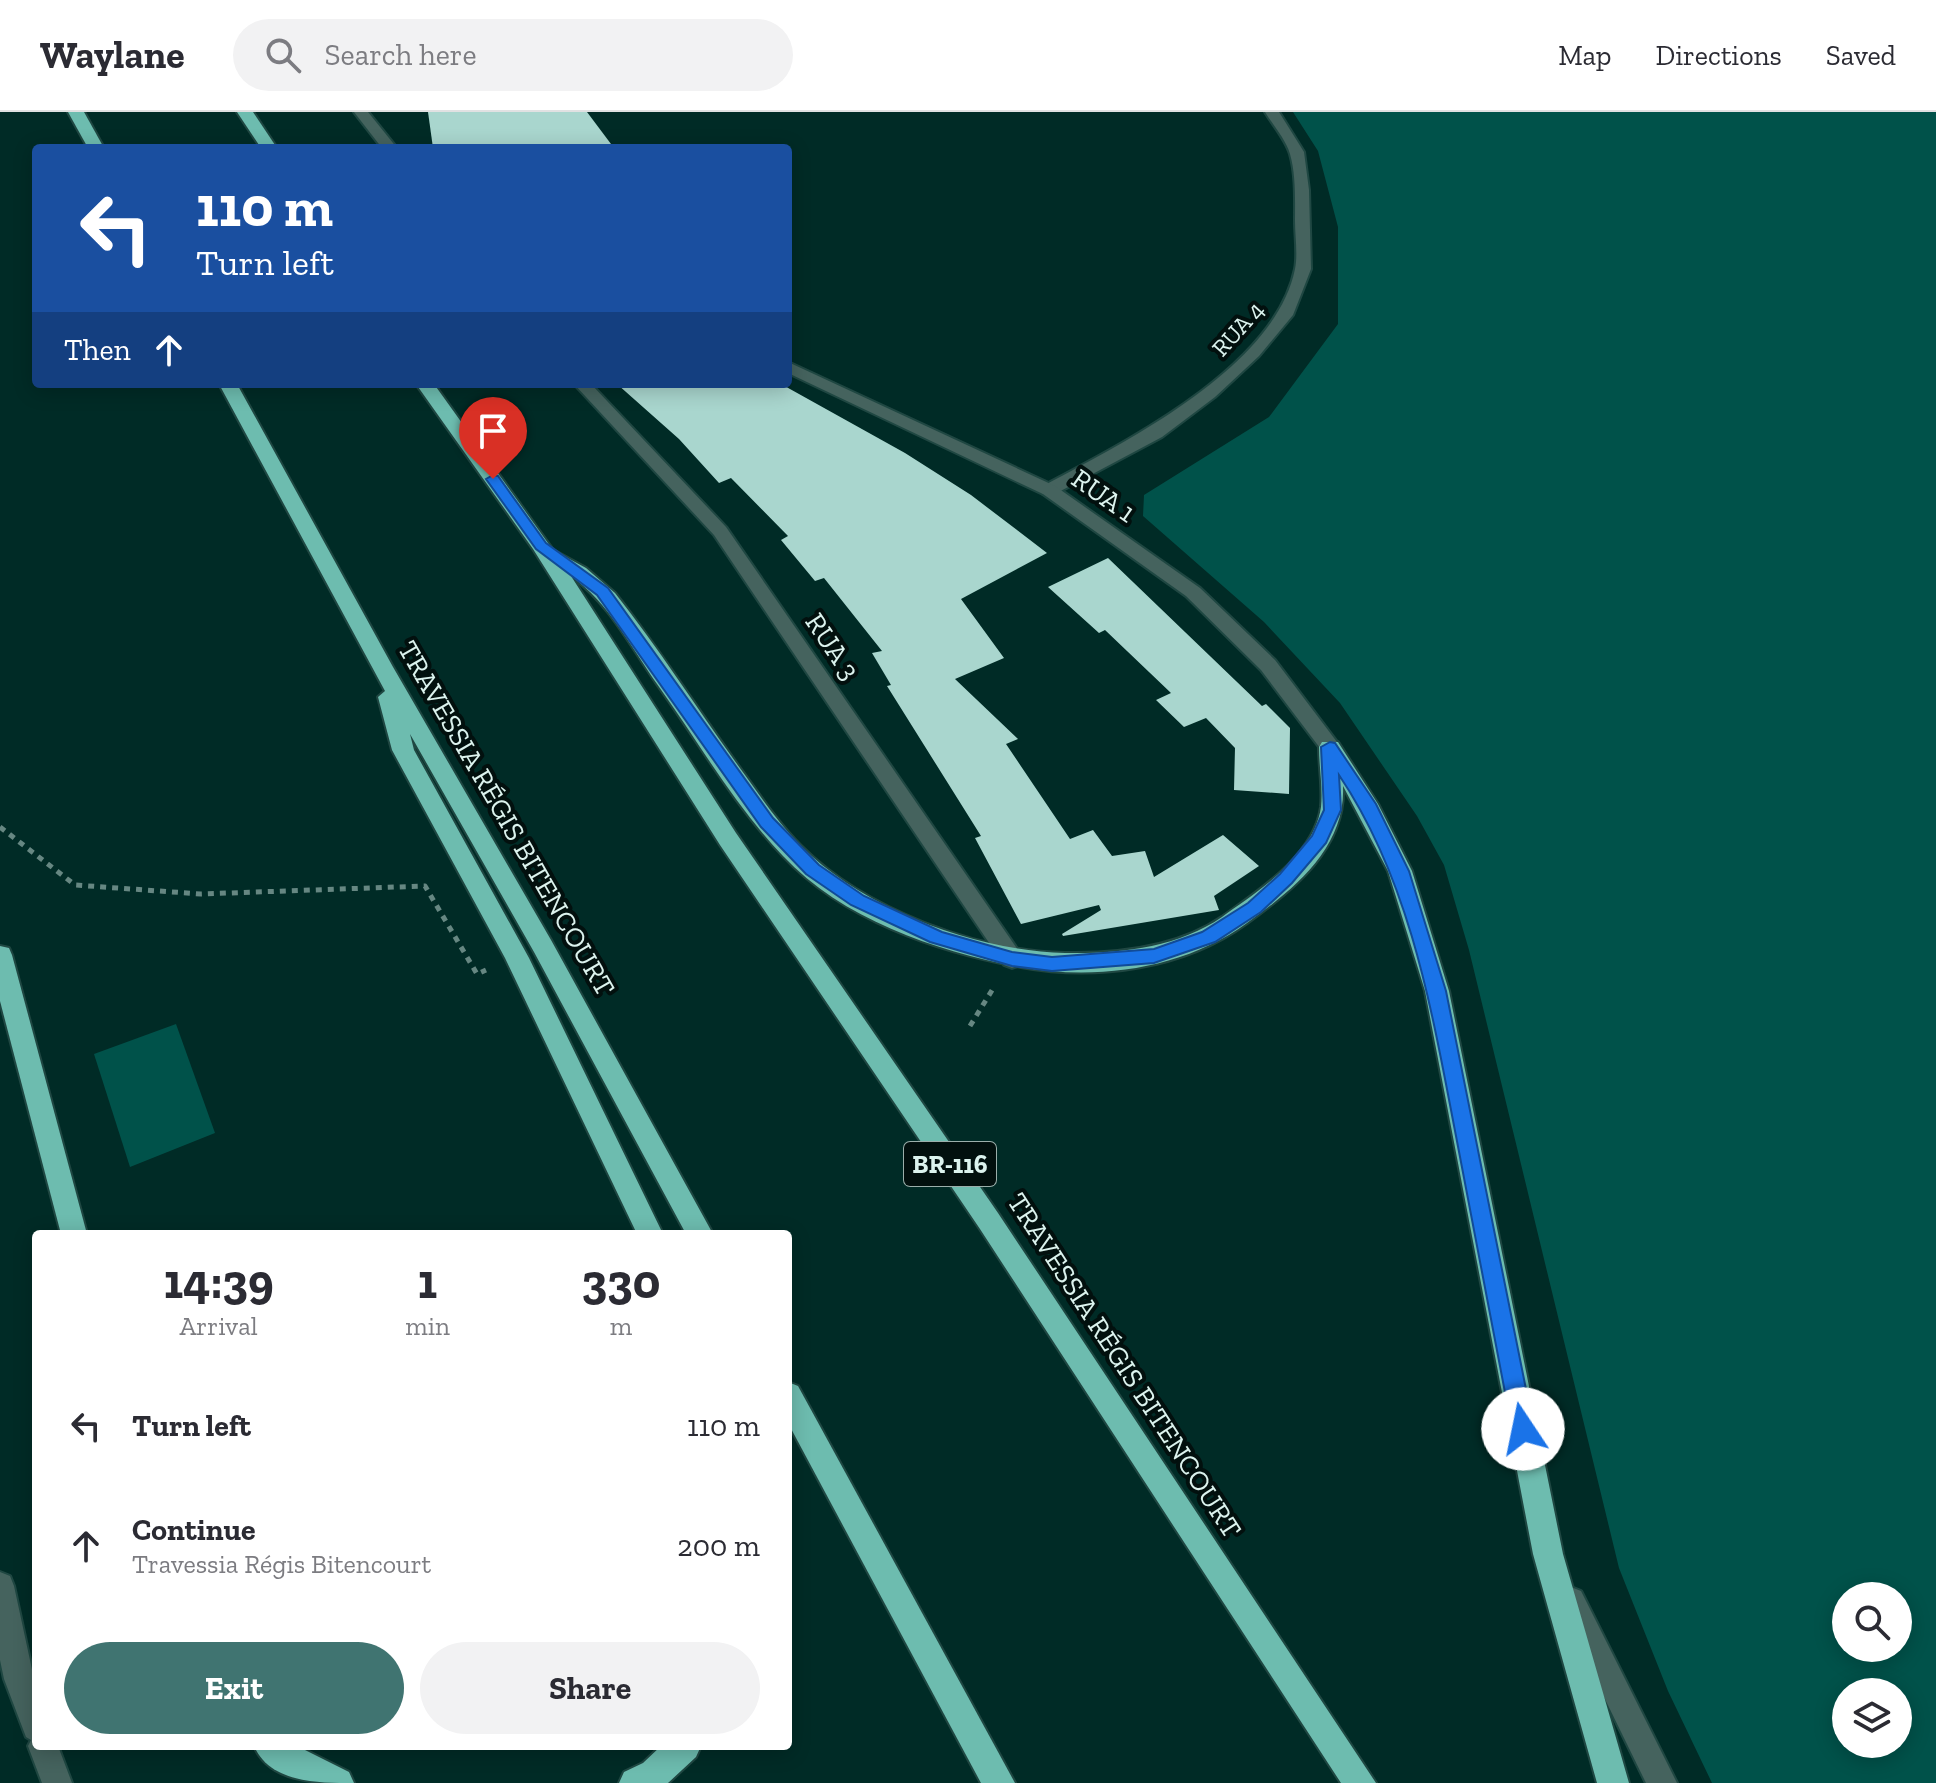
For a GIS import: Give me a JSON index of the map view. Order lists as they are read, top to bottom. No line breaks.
{"streets":{"highway":["TRAVESSIA RÉGIS BITENCOURT","BR-116"],"street":["RUA 4","RUA 1","RUA 3"]},"crossings":[["RUA 4","RUA 1"]],"page":{"header":"Waylane","search":"Search here","nav":["Map","Directions","Saved"],"turn":["110 m","Turn left"],"then":"Then","eta":["14:39","Arrival","1","min","330","m"],"list":[{"name":"Turn left","value":"110 m"},{"name":"Continue","note":"Travessia Régis Bitencourt","value":"200 m"}],"buttons":["Exit","Share"]}}
